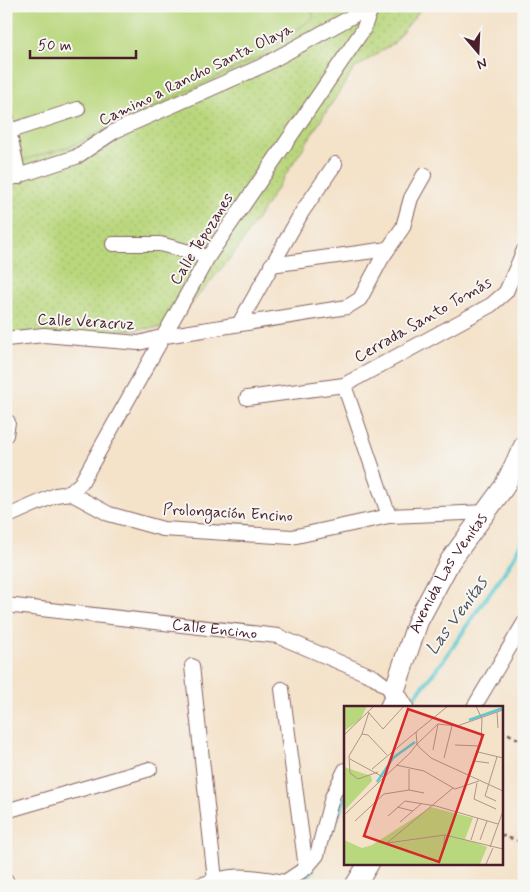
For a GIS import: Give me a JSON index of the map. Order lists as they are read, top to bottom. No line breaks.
{"streets":{"main road":["Avenida Las Venitas"],"street":["Camino a Rancho Santa Olaya","Calle Tepozanes","Cerrada Santo Tomás","Calle Veracruz","Prolongación Encino","Calle Encino"]},"crossings":[["Camino a Rancho Santa Olaya","Calle Tepozanes"],["Calle Tepozanes","Calle Veracruz"],["Calle Tepozanes","Prolongación Encino"],["Prolongación Encino","Avenida Las Venitas"],["Avenida Las Venitas","Calle Encino"]],"water":["Las Venitas"],"scale_bar":"50 m","north":"bottom"}
